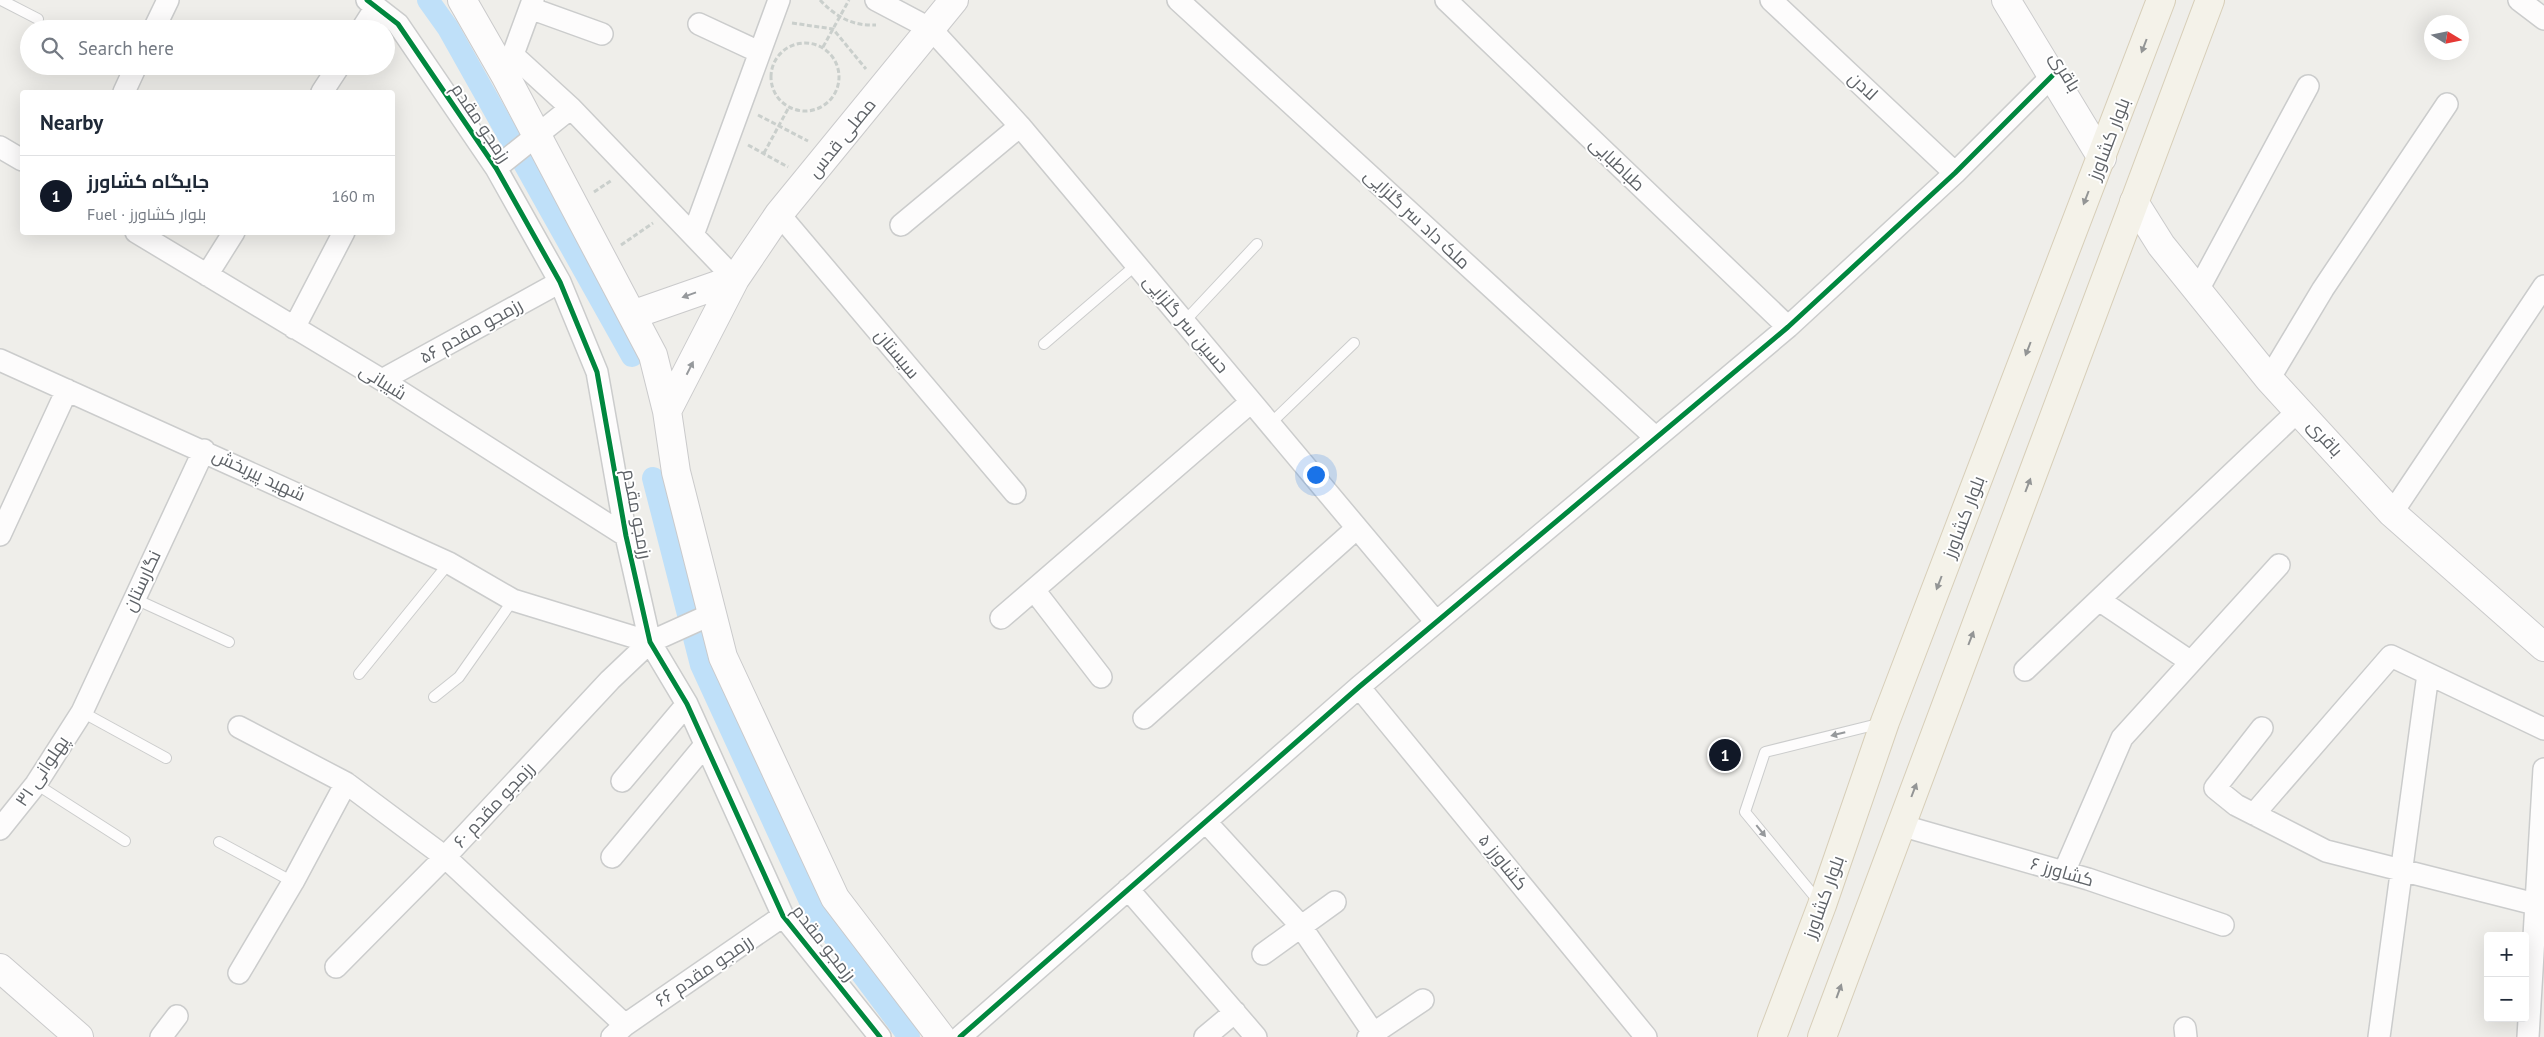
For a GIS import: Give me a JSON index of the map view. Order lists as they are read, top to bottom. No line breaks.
{"streets":{"main road":["بلوار کشاورز"],"street":["باقری","لادن","رزمجو مقدم","مصلی قدس","طباطبایی","ملک داد سر گلزایی","حسین سر گلزایی","رزمجو مقدم ۵۶","سیستان","شیبانی","شهید پیربخش","نگارستان","پهلوانی ۳۱","رزمجو مقدم ۶۰","کشاورز ۵","کشاورز ۶","رزمجو مقدم ۶۶"]},"crossings":[["باقری","بلوار کشاورز"],["رزمجو مقدم","مصلی قدس"],["رزمجو مقدم","رزمجو مقدم ۵۶"],["رزمجو مقدم","شیبانی"],["رزمجو مقدم","شهید پیربخش"],["رزمجو مقدم","رزمجو مقدم ۶۰"],["رزمجو مقدم","رزمجو مقدم ۶۶"],["مصلی قدس","حسین سر گلزایی"],["مصلی قدس","سیستان"],["رزمجو مقدم ۵۶","شیبانی"],["شهید پیربخش","نگارستان"],["شهید پیربخش","رزمجو مقدم ۶۰"],["نگارستان","پهلوانی ۳۱"]],"north":"right","page":{"search":"Search here","heading":"Nearby","list":[{"mark":"1","name":"جایگاه کشاورز","note":"Fuel · بلوار کشاورز","value":"160 m"}],"pins":"1","map_buttons":["+","−"]}}
